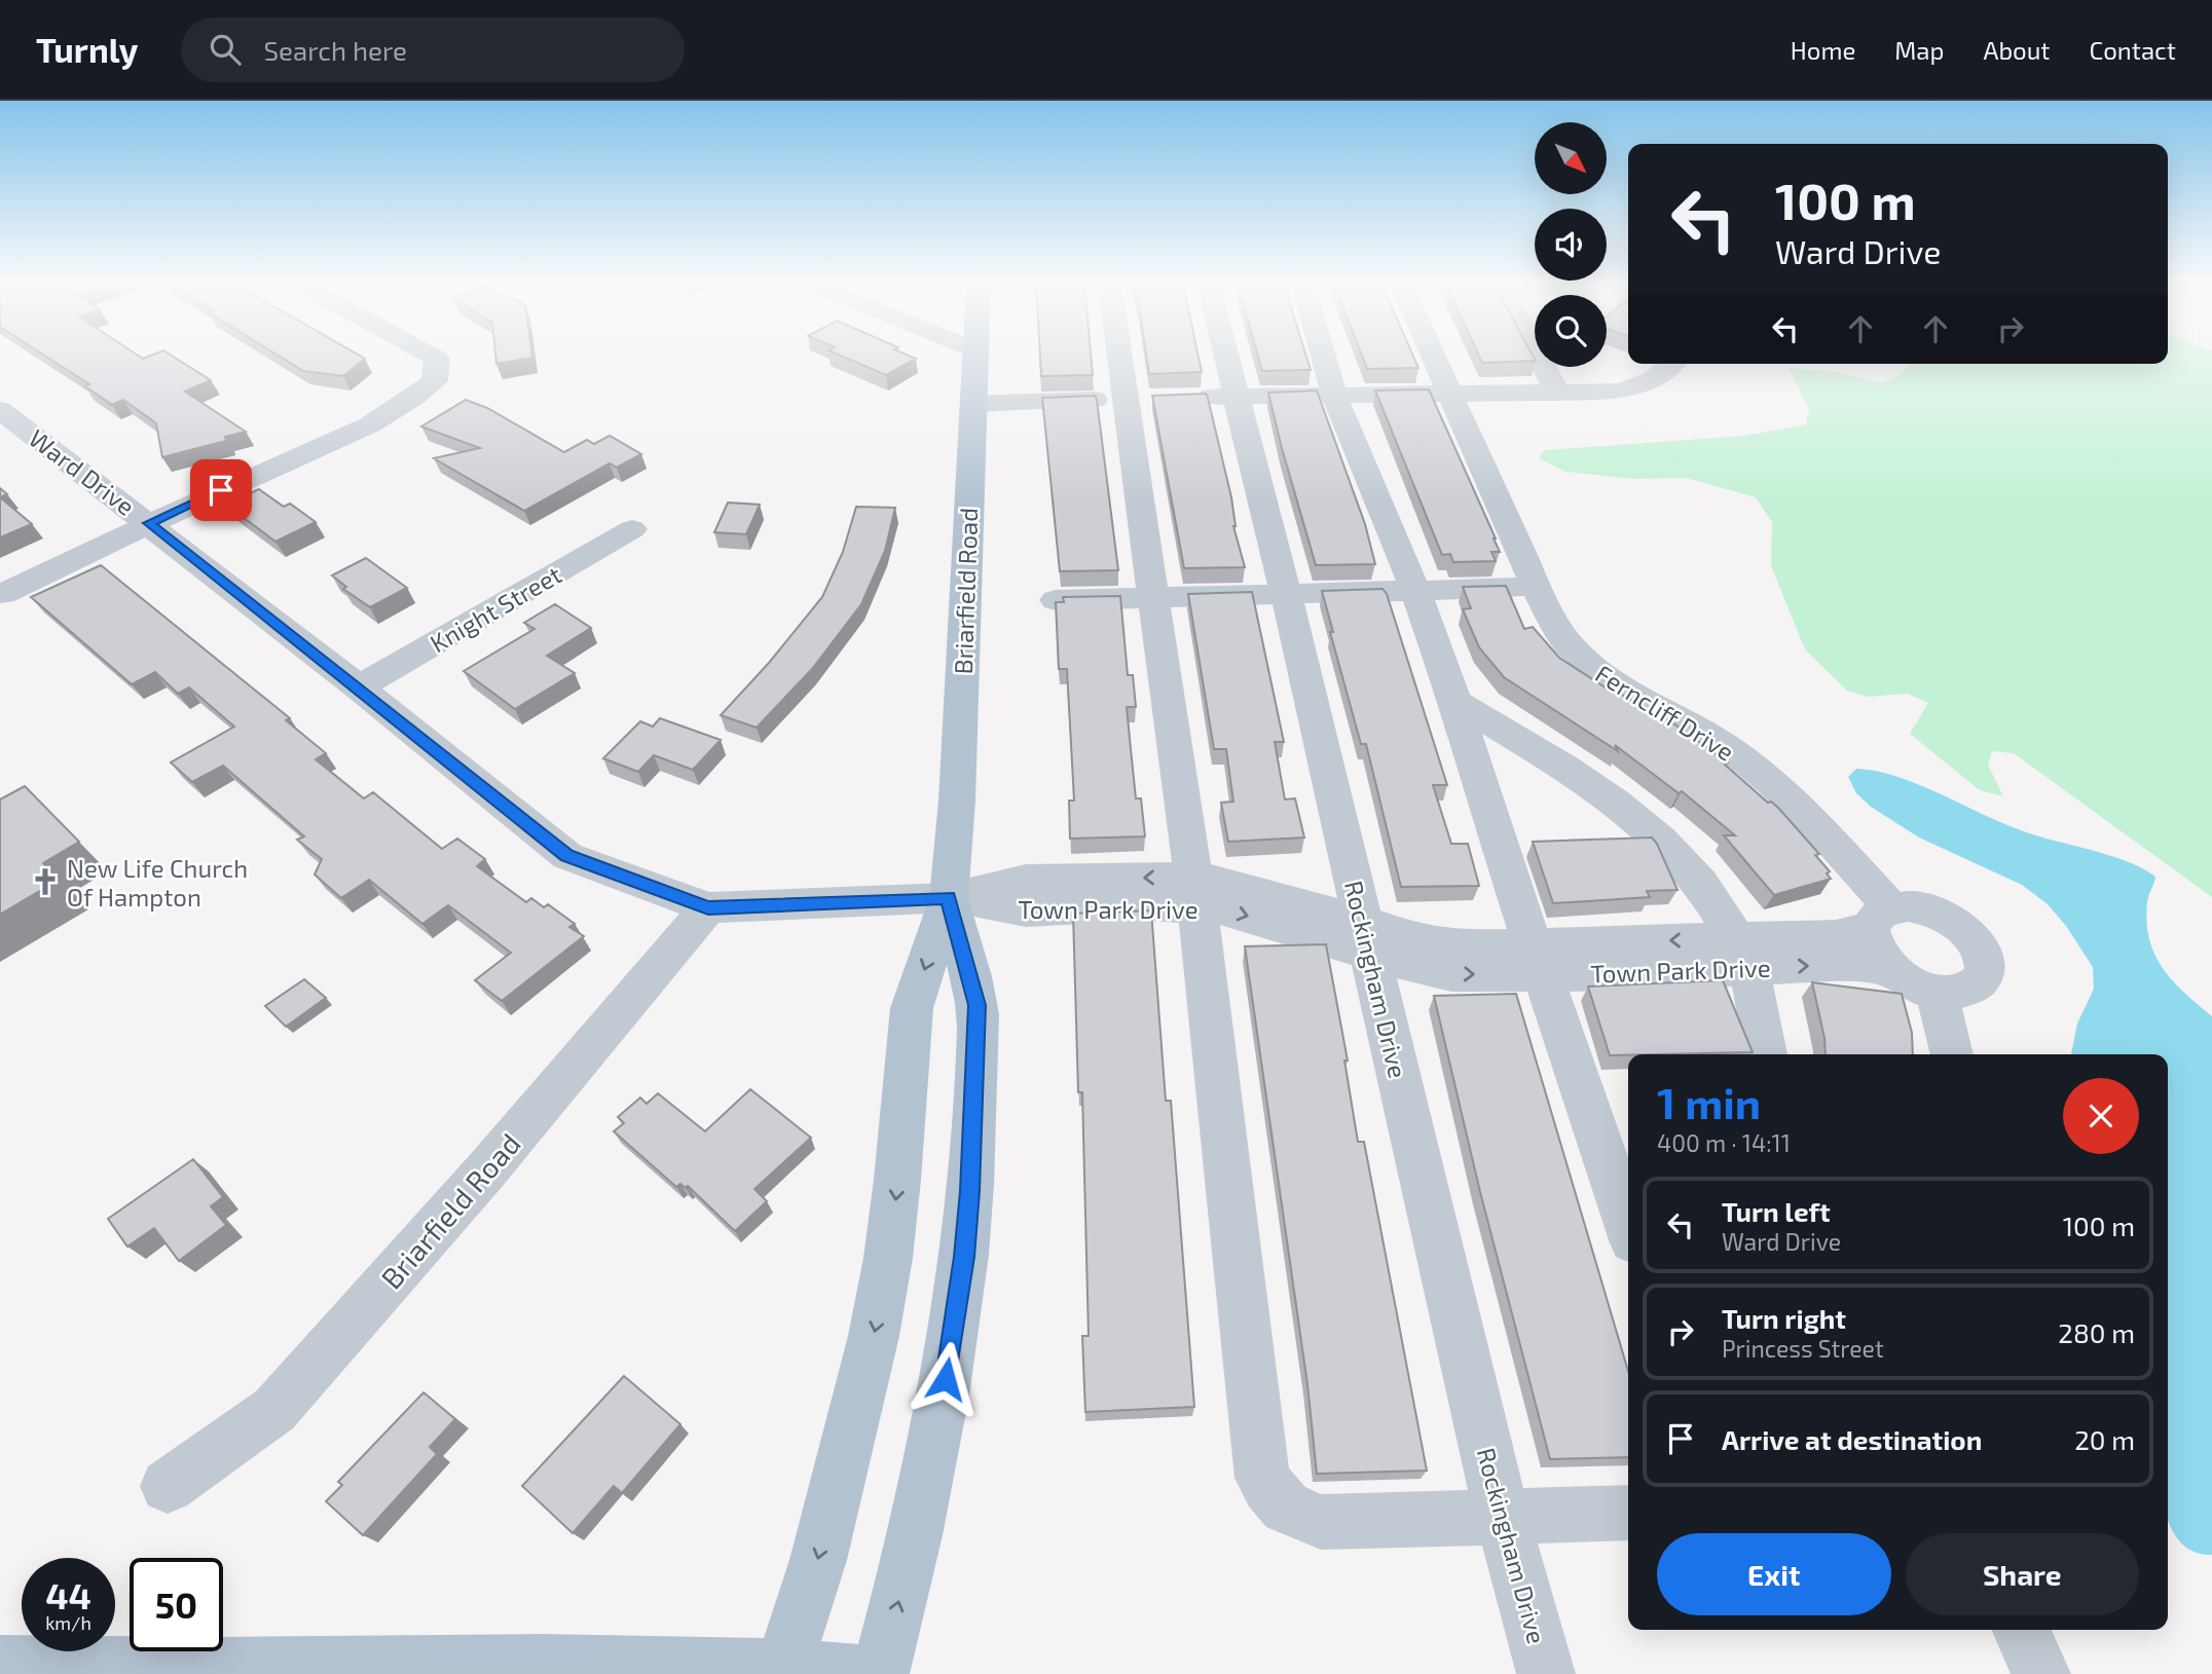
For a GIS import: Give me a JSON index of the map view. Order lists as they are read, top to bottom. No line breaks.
{"streets":{"main road":["Briarfield Road"],"street":["Ward Drive","Knight Street","Ferncliff Drive","Town Park Drive","Rockingham Drive"]},"crossings":[["Ward Drive","Briarfield Road"],["Ward Drive","Knight Street"],["Ward Drive","Town Park Drive"],["Briarfield Road","Town Park Drive"],["Ferncliff Drive","Town Park Drive"],["Town Park Drive","Rockingham Drive"]],"places":{"church":["New Life Church Of Hampton"]},"north":"bottom right","page":{"header":"Turnly","search":"Search here","nav":["Home","Map","About","Contact"],"turn":["100 m","Ward Drive"],"heading":["1 min","400 m · 14:11"],"list":[{"name":"Turn left","note":"Ward Drive","value":"100 m"},{"name":"Turn right","note":"Princess Street","value":"280 m"},{"name":"Arrive at destination","value":"20 m"}],"buttons":["Exit","Share"],"speed":"44 km/h","limit":"50"}}
